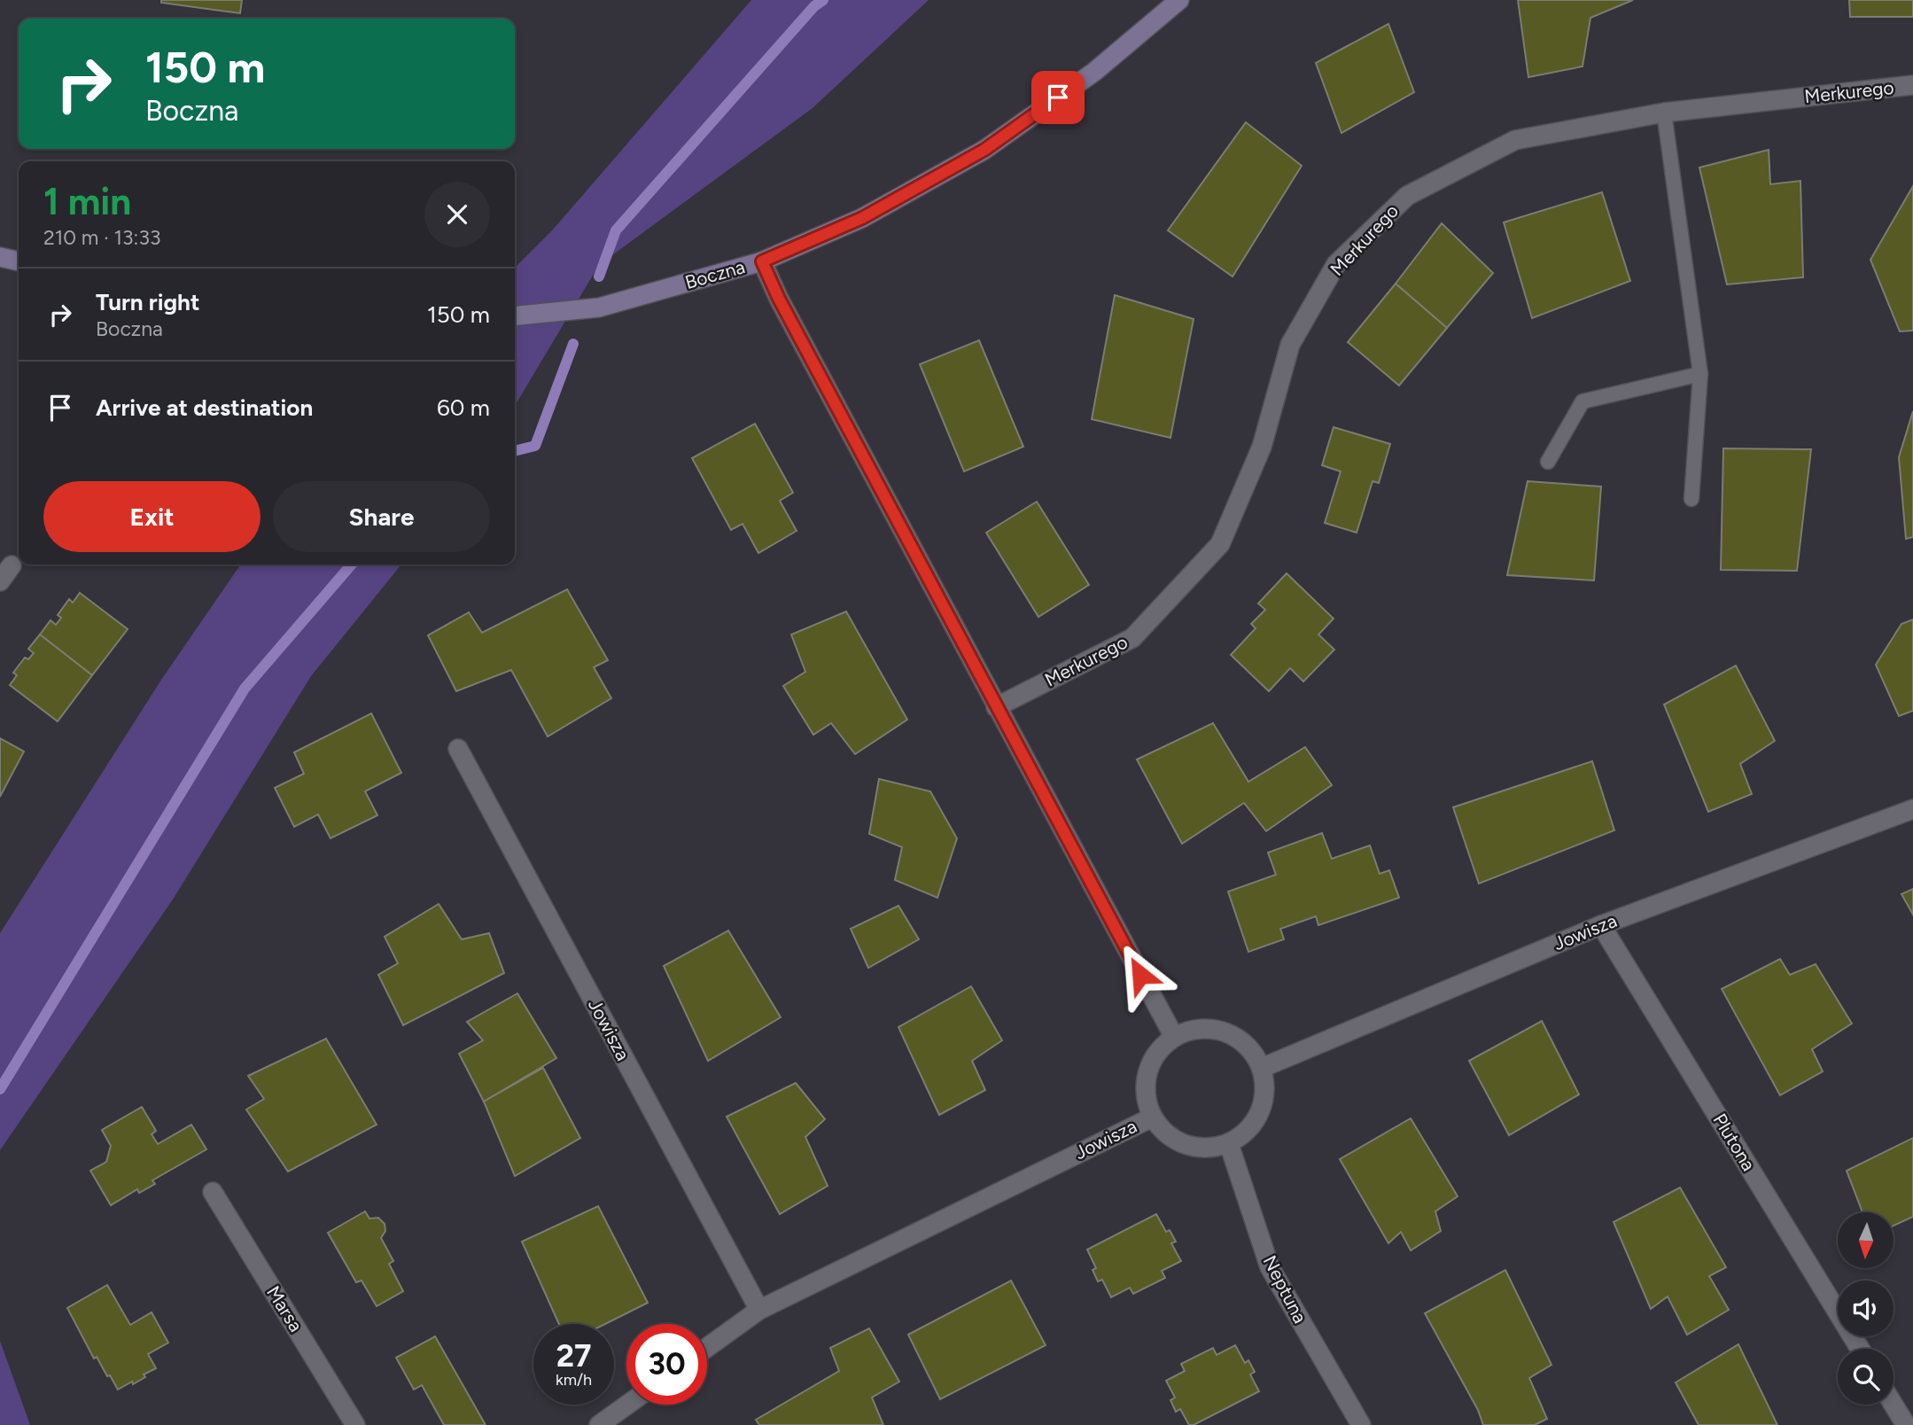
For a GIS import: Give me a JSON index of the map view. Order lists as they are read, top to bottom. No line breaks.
{"streets":{"street":["Merkurego","Boczna","Jowisza","Plutona","Neptuna","Marsa"]},"crossings":[["Jowisza","Plutona"],["Jowisza","Neptuna"]],"north":"bottom","page":{"turn":["150 m","Boczna"],"heading":["1 min","210 m · 13:33"],"list":[{"name":"Turn right","note":"Boczna","value":"150 m"},{"name":"Arrive at destination","value":"60 m"}],"buttons":["Exit","Share"],"speed":"27 km/h","limit":"30"}}
